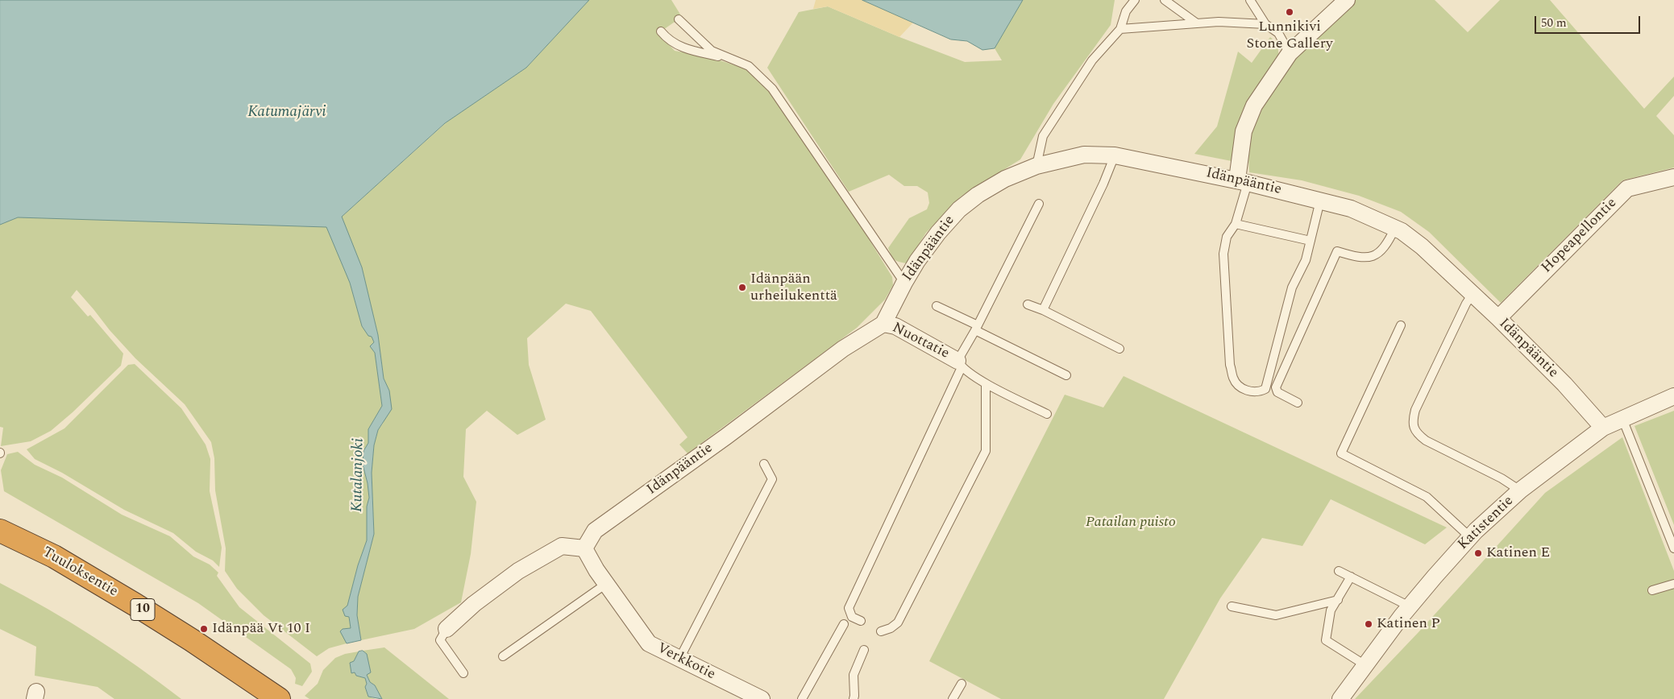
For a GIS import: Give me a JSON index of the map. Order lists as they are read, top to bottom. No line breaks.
{"streets":{"highway":["Tuuloksentie","10"],"street":["Idänpääntie","Hopeapellontie","Nuottatie","Katistentie","Verkkotie"]},"crossings":[["Idänpääntie","Hopeapellontie"],["Idänpääntie","Nuottatie"],["Idänpääntie","Katistentie"],["Idänpääntie","Verkkotie"]],"water":["Katumajärvi","Kutalanjoki"],"parks":["Patailan puisto"],"places":["Lunnikivi Stone Gallery","Idänpään urheilukenttä","Katinen E","Katinen P","Idänpää Vt 10 I"],"scale_bar":"50 m"}
